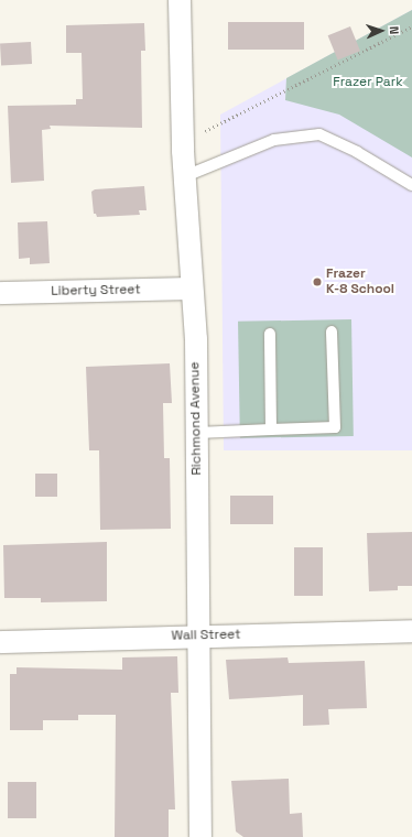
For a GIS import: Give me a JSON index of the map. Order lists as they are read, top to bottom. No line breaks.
{"streets":{"street":["Liberty Street","Richmond Avenue","Wall Street"]},"crossings":[["Liberty Street","Richmond Avenue"],["Richmond Avenue","Wall Street"]],"parks":["Frazer Park"],"places":["Frazer K-8 School"],"north":"right"}
